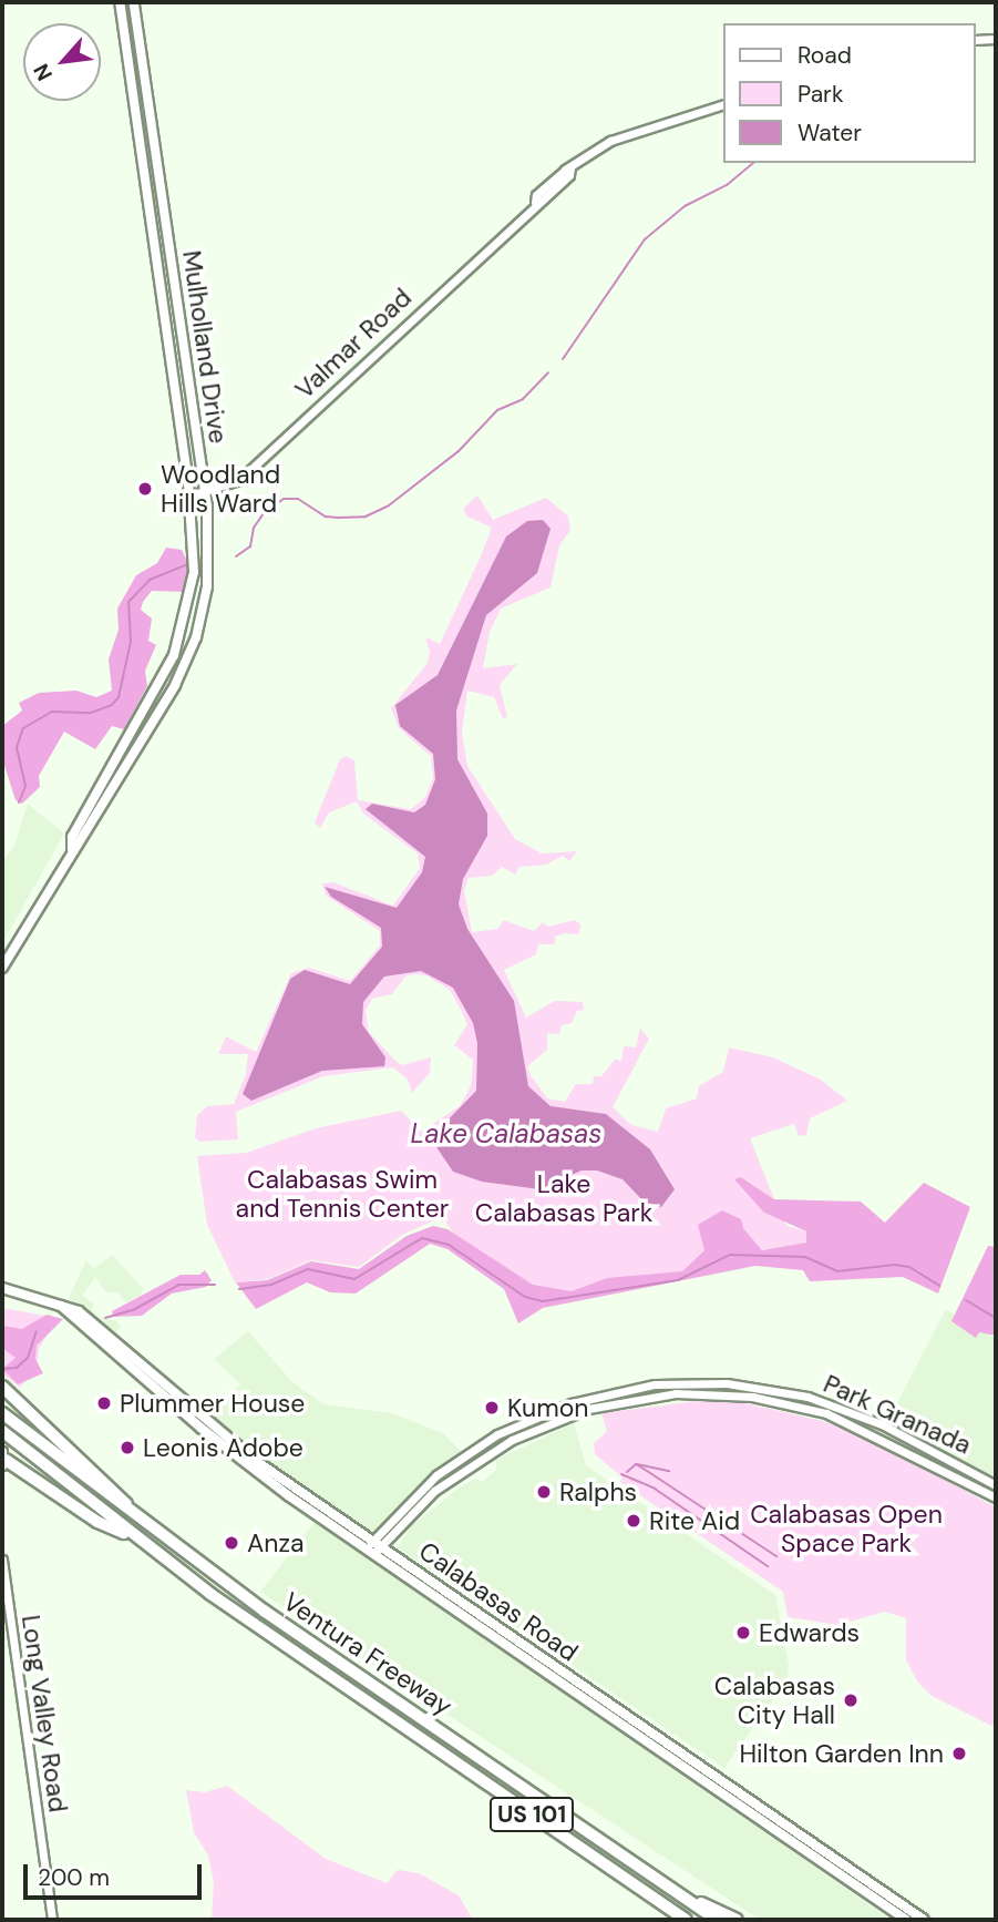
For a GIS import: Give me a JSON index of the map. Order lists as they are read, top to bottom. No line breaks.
{"streets":{"highway":["Ventura Freeway","US 101"],"main road":["Mulholland Drive","Calabasas Road"],"street":["Valmar Road","Park Granada","Long Valley Road"]},"crossings":[["Valmar Road","Mulholland Drive"],["Park Granada","Calabasas Road"]],"water":["Lake Calabasas"],"parks":["Calabasas Swim and Tennis Center","Lake Calabasas Park","Calabasas Open Space Park"],"places":["Woodland Hills Ward","Plummer House","Kumon","Leonis Adobe","Ralphs","Rite Aid","Anza","Edwards","Calabasas City Hall","Hilton Garden Inn"],"legend":["Road","Park","Water"],"scale_bar":"200 m","north":"bottom left"}
